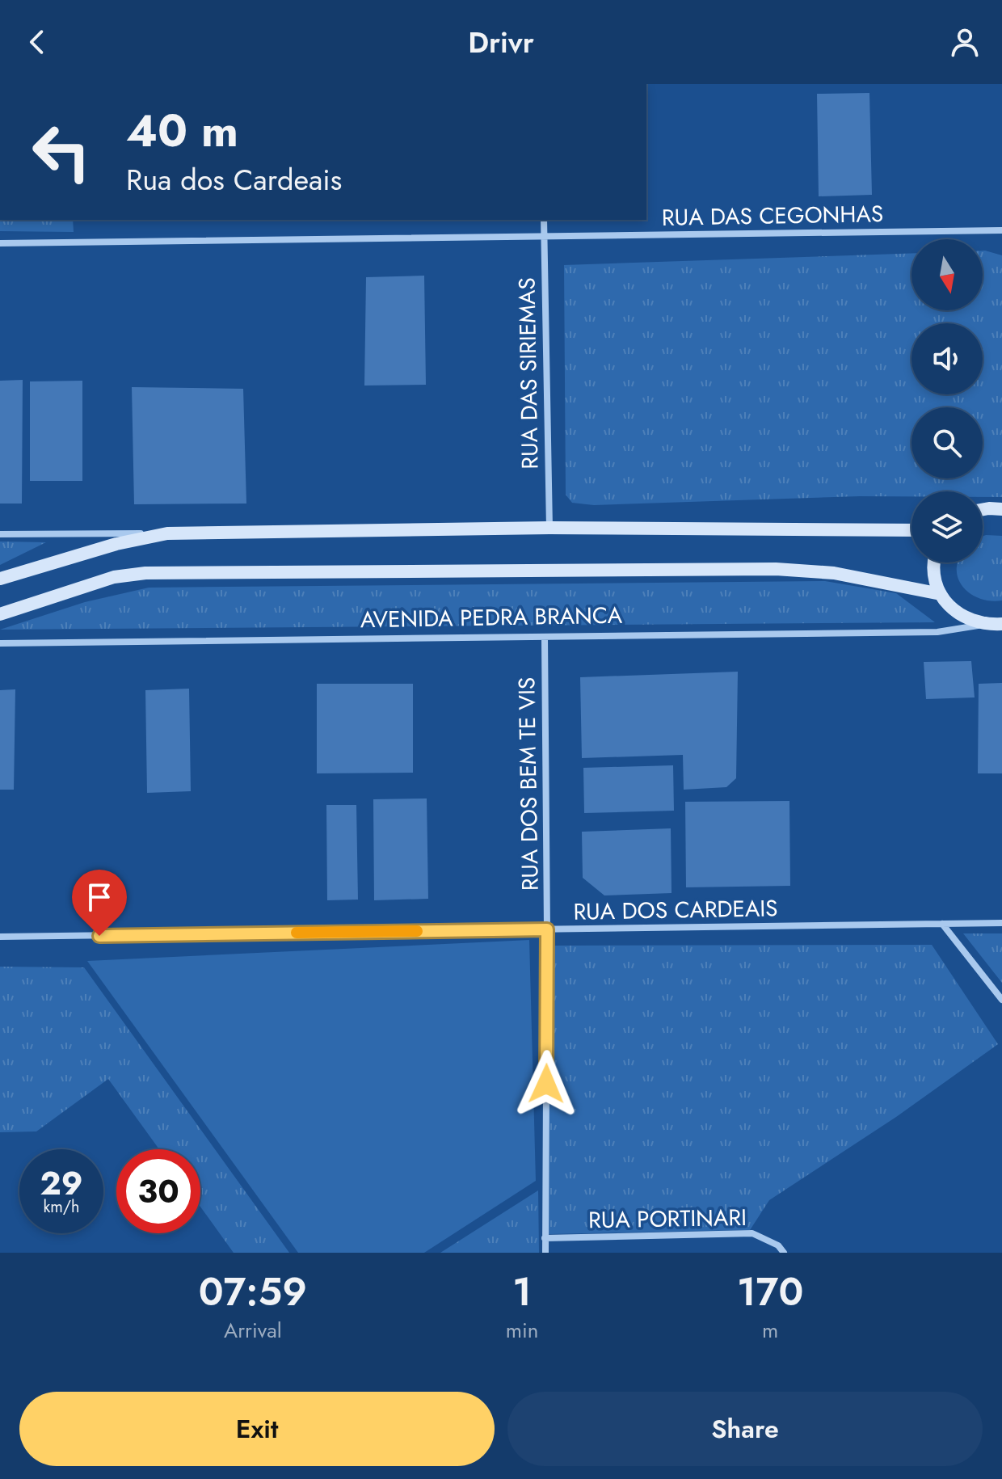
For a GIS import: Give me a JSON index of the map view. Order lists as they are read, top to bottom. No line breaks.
{"streets":{"main road":["AVENIDA PEDRA BRANCA"],"street":["RUA DAS CEGONHAS","RUA DAS SIRIEMAS","RUA DOS BEM TE VIS","RUA DOS CARDEAIS","RUA PORTINARI"]},"crossings":[["RUA DAS CEGONHAS","RUA DAS SIRIEMAS"],["AVENIDA PEDRA BRANCA","RUA DOS BEM TE VIS"],["RUA DOS BEM TE VIS","RUA DOS CARDEAIS"],["RUA DOS BEM TE VIS","RUA PORTINARI"]],"north":"bottom","page":{"header":"Drivr","turn":["40 m","Rua dos Cardeais"],"speed":"29 km/h","limit":"30","eta":["07:59","Arrival","1","min","170","m"],"buttons":["Exit","Share"]}}
